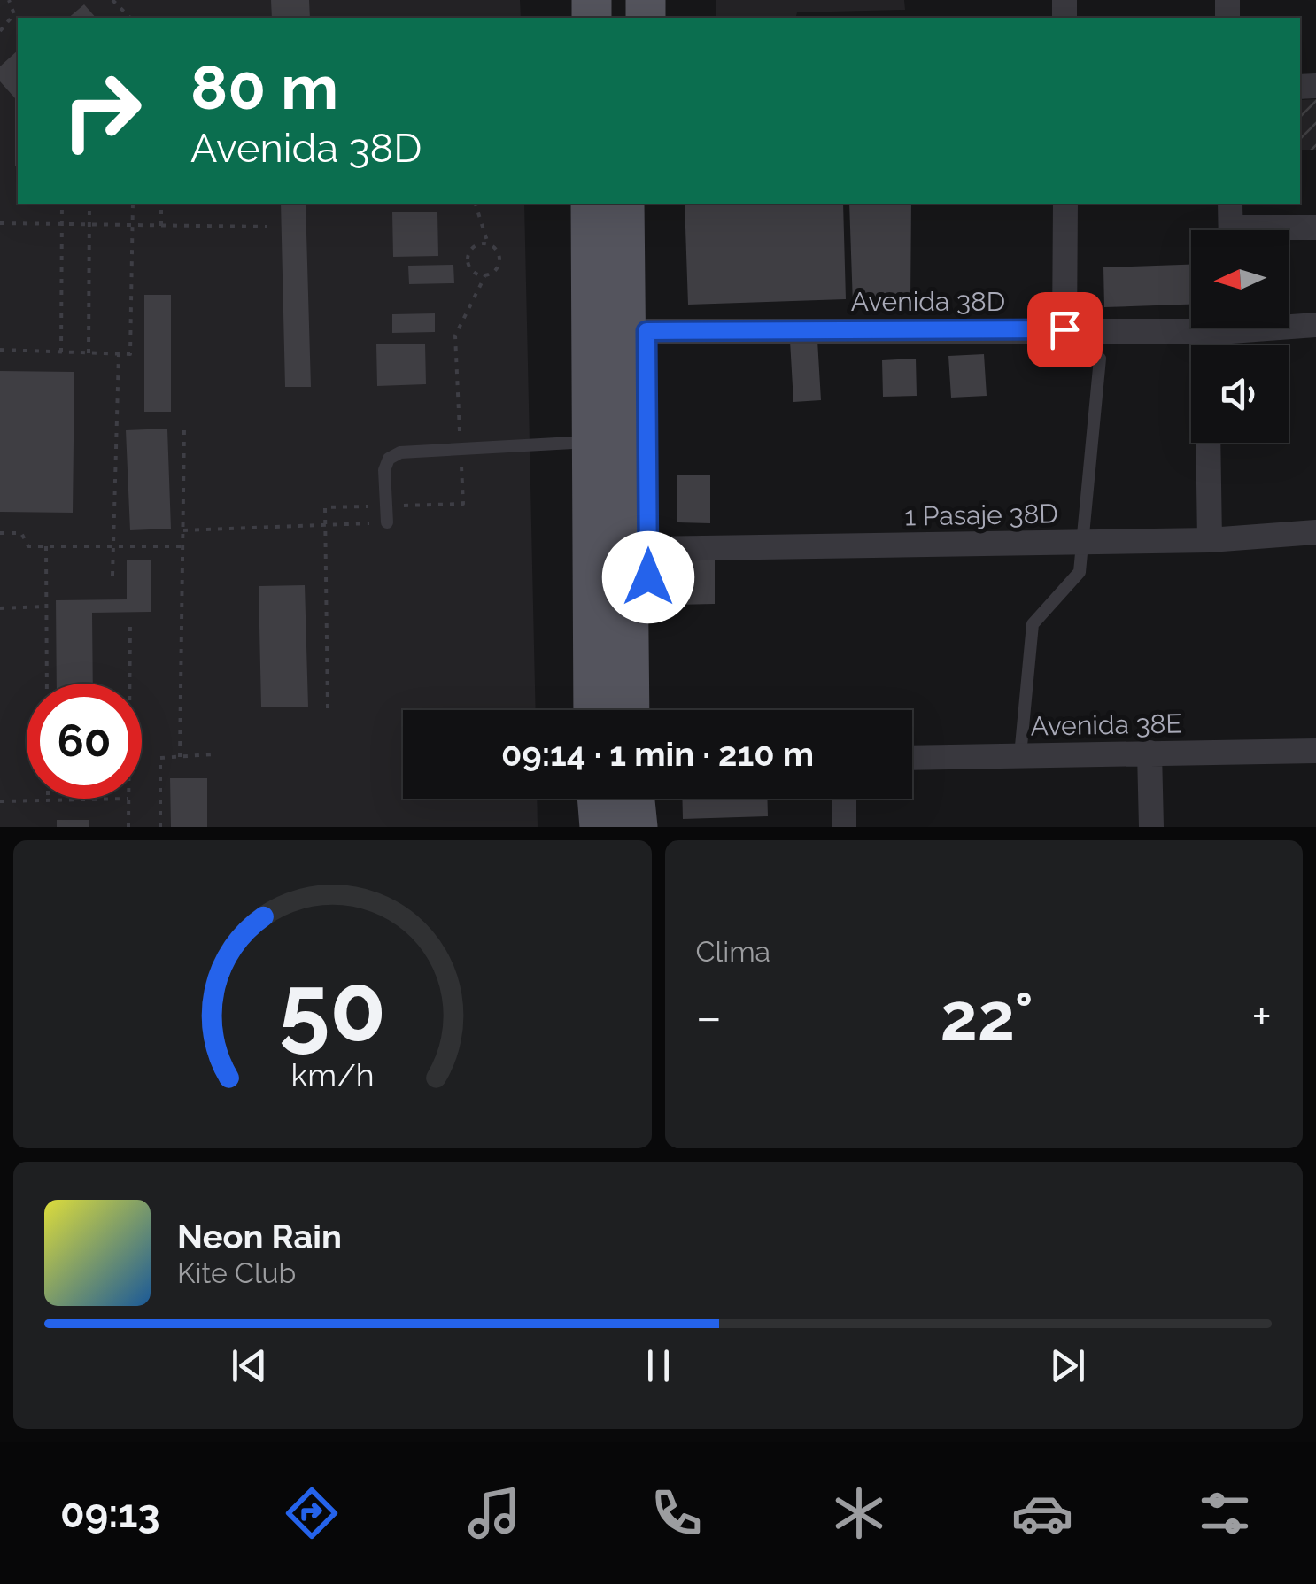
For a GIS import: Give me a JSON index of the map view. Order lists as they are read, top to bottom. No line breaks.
{"streets":{"street":["Avenida 38D","1 Pasaje 38D","Avenida 38E"]},"north":"left","page":{"turn":["80 m","Avenida 38D"],"limit":"60","trip":"09:14 · 1 min · 210 m","tile":"Clima","heat":["−","22°","+"],"song":["Neon Rain","Kite Club"],"tabs":"09:13","gauge":["50","km/h"]}}
